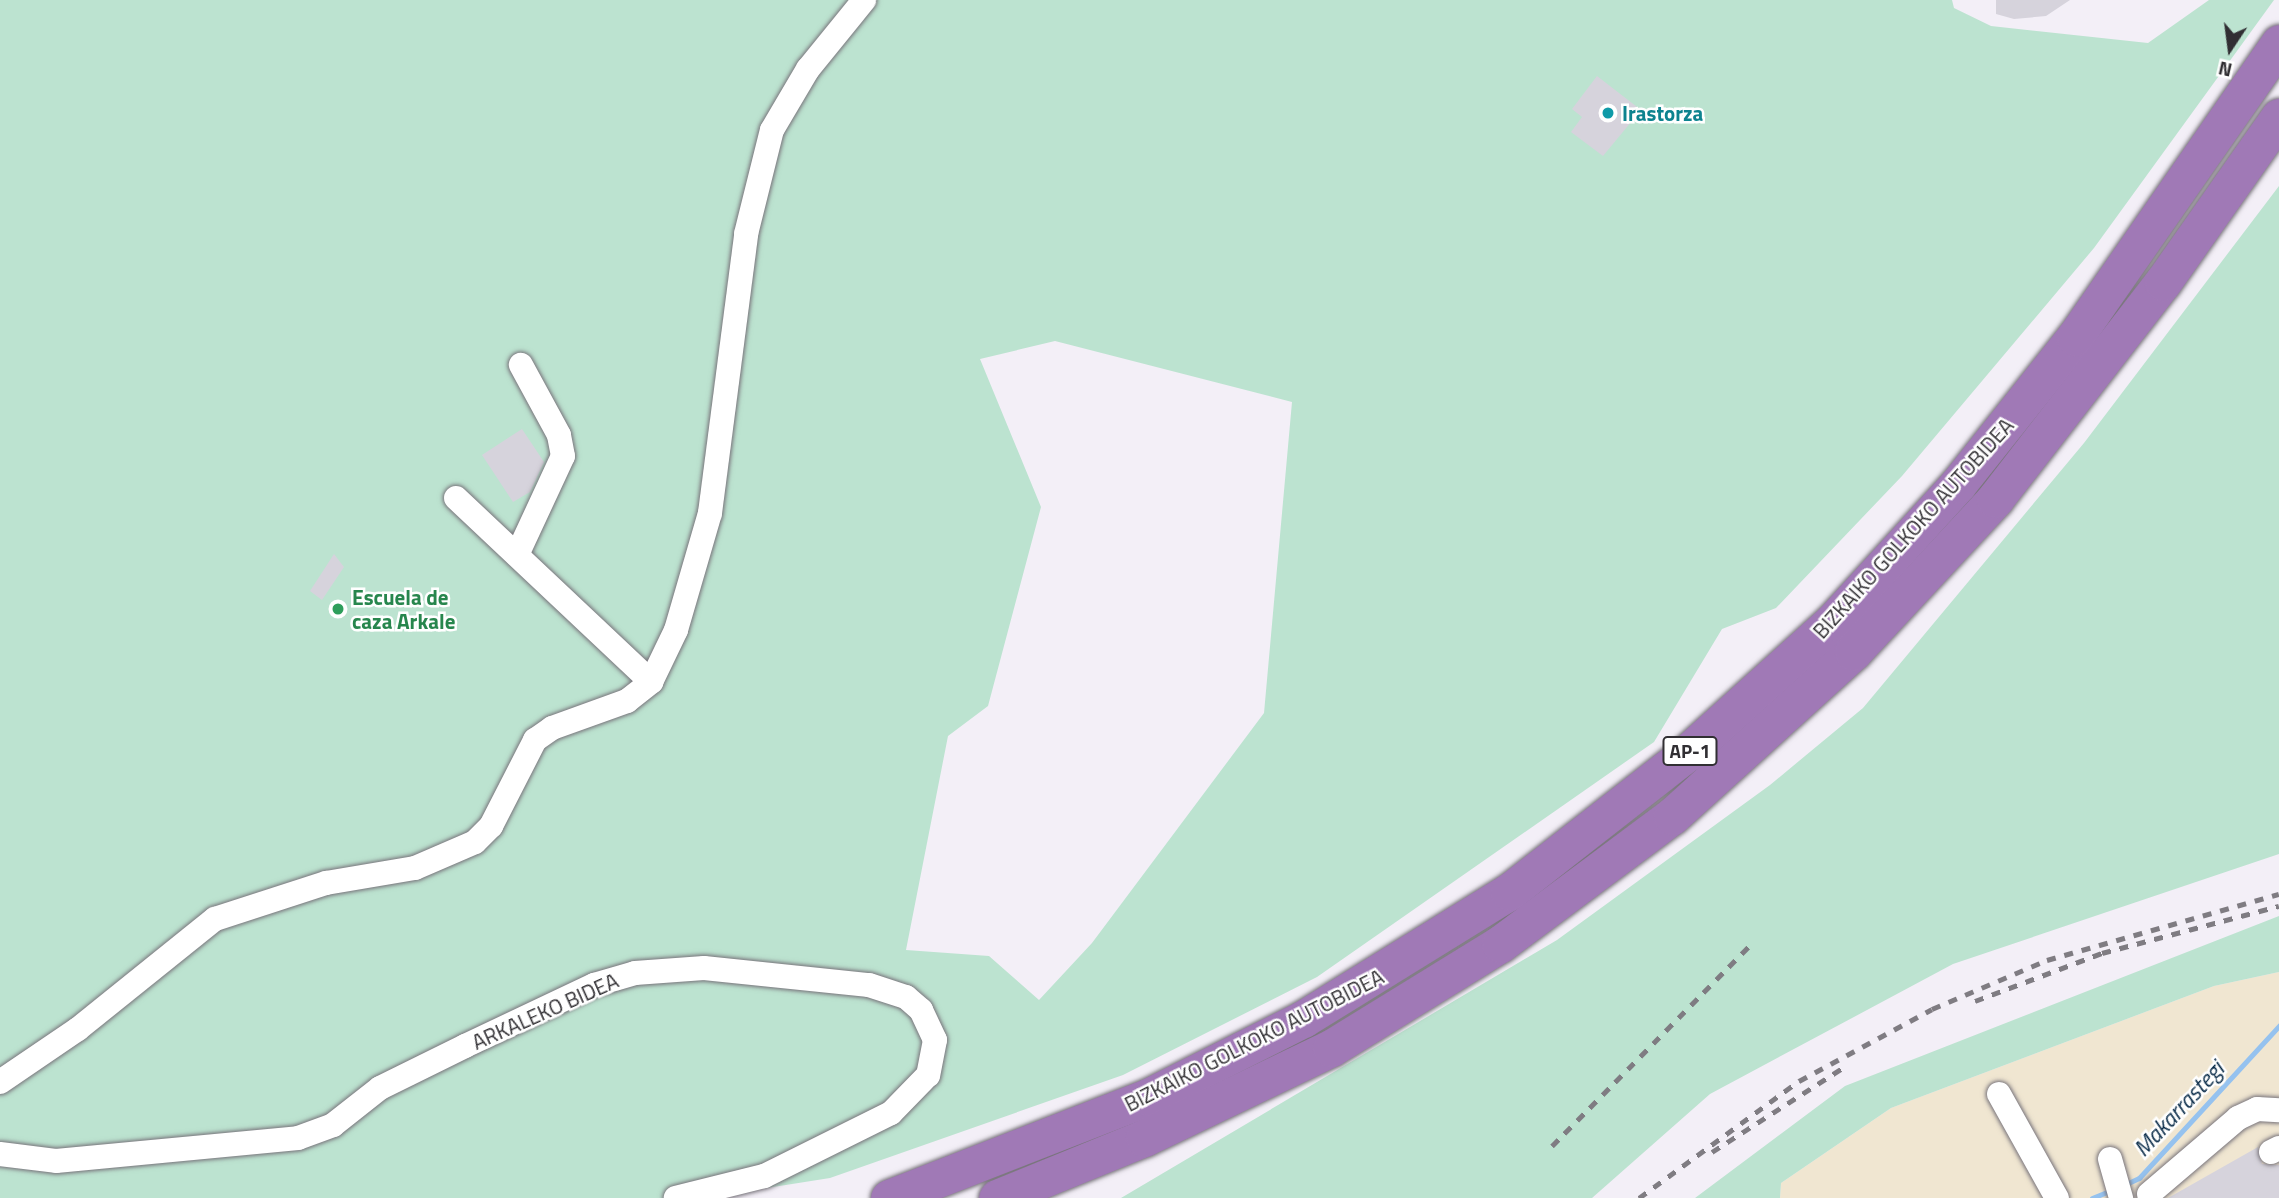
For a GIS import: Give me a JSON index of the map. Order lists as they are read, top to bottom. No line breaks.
{"streets":{"highway":["BIZKAIKO GOLKOKO AUTOBIDEA","AP-1"],"street":["ARKALEKO BIDEA"]},"water":["Makarrastegi"],"places":["Irastorza","Escuela de caza Arkale"],"north":"bottom"}
